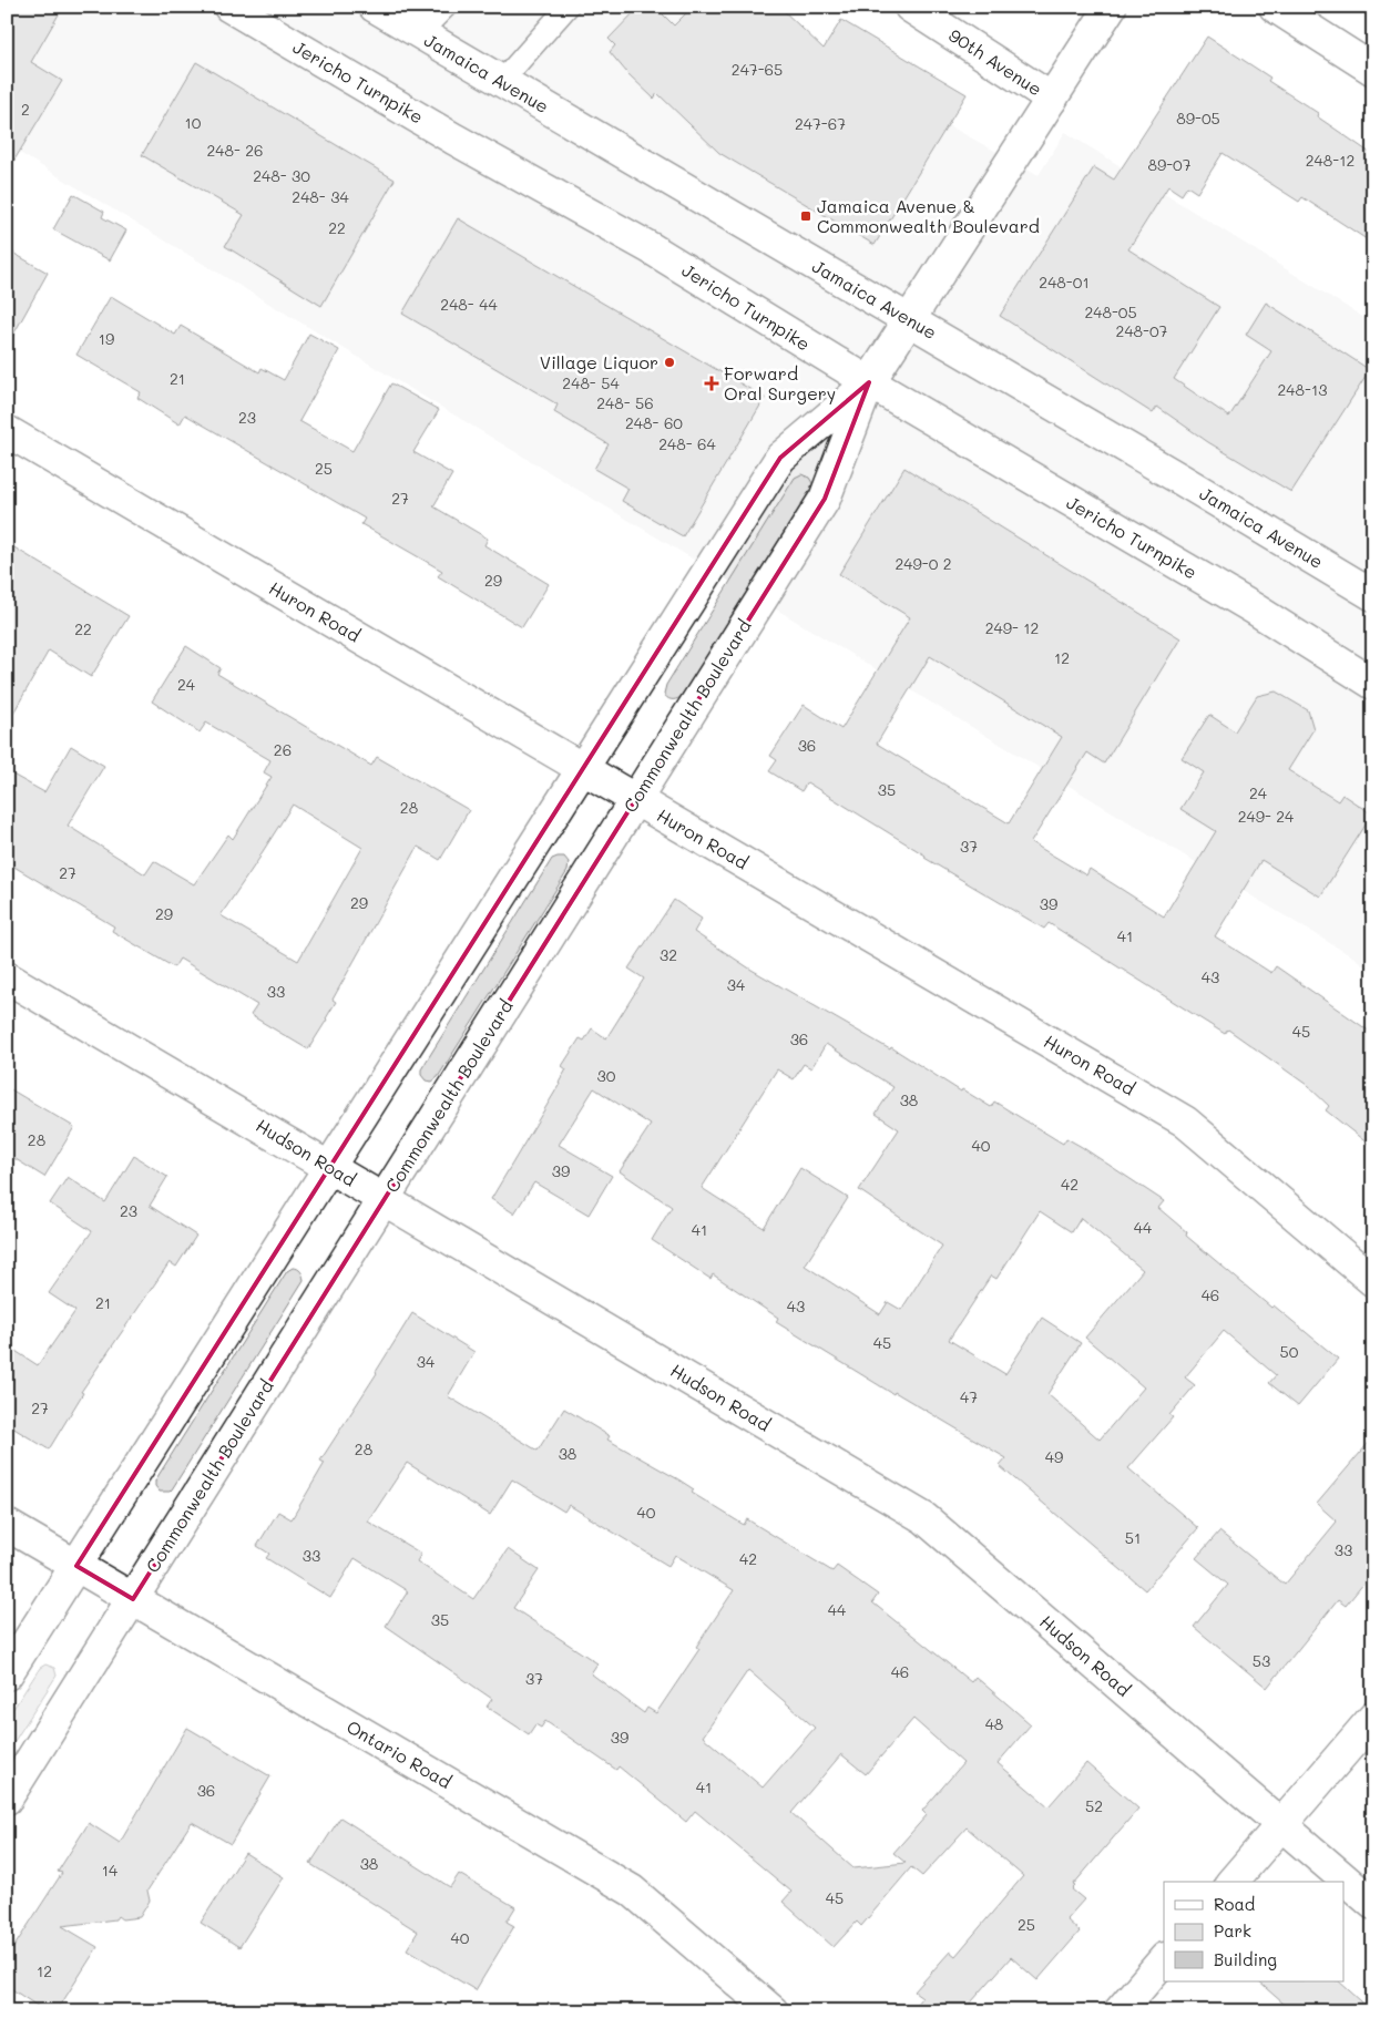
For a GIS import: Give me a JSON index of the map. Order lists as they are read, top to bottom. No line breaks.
{"streets":{"street":["90th Avenue","Jamaica Avenue","Jericho Turnpike","Huron Road","Commonwealth Boulevard","Hudson Road","Ontario Road"]},"crossings":[["90th Avenue","Commonwealth Boulevard"],["Jamaica Avenue","Commonwealth Boulevard"],["Jericho Turnpike","Commonwealth Boulevard"],["Huron Road","Commonwealth Boulevard"],["Commonwealth Boulevard","Hudson Road"],["Commonwealth Boulevard","Ontario Road"]],"places":{"transit":["Jamaica Avenue & Commonwealth Boulevard"],"other":["Village Liquor"],"health":["Forward Oral Surgery"]},"house_numbers":["247-65","2","89-05","10","247-67","248- 26","248-12","89-07","248- 30","248- 34","22","248-01","248- 44","248-05","248-07","19","21","248- 54","248-13","248- 56","23","248- 60","248- 64","25","27","249-0 2","29","249- 12","22","12","24","36","26","35","24","28","249- 24","37","27","29","39","29","41","32","43","34","33","45","36","30","38","28","40","39","42","23","44","41","46","21","43","45","50","34","47","27","28","38","49","40","51","33","33","42","44","35","53","46","37","48","39","41","36","52","38","14","45","25","40","12"],"legend":["Road","Park","Building"]}
